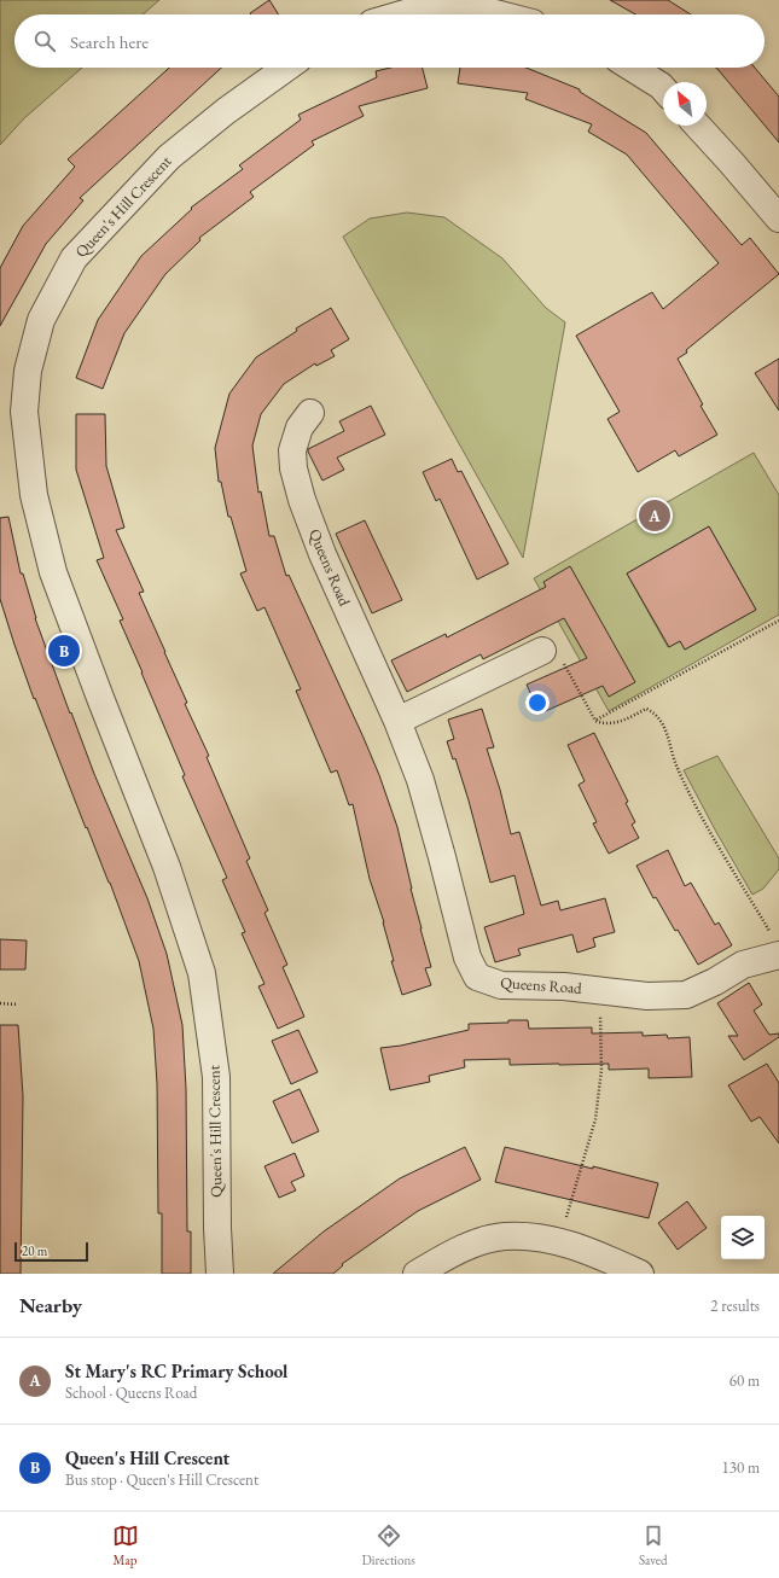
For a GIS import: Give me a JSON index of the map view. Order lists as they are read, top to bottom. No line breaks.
{"streets":{"street":["Queen's Hill Crescent","Queens Road"]},"scale_bar":"20 m","north":"top left","page":{"search":"Search here","pins":["A","B"],"scale":"20 m","heading":["Nearby","2 results"],"list":[{"mark":"A","name":"St Mary's RC Primary School","note":"School · Queens Road","value":"60 m"},{"mark":"B","name":"Queen's Hill Crescent","note":"Bus stop · Queen's Hill Crescent","value":"130 m"}],"nav":["Map","Directions","Saved"]}}
